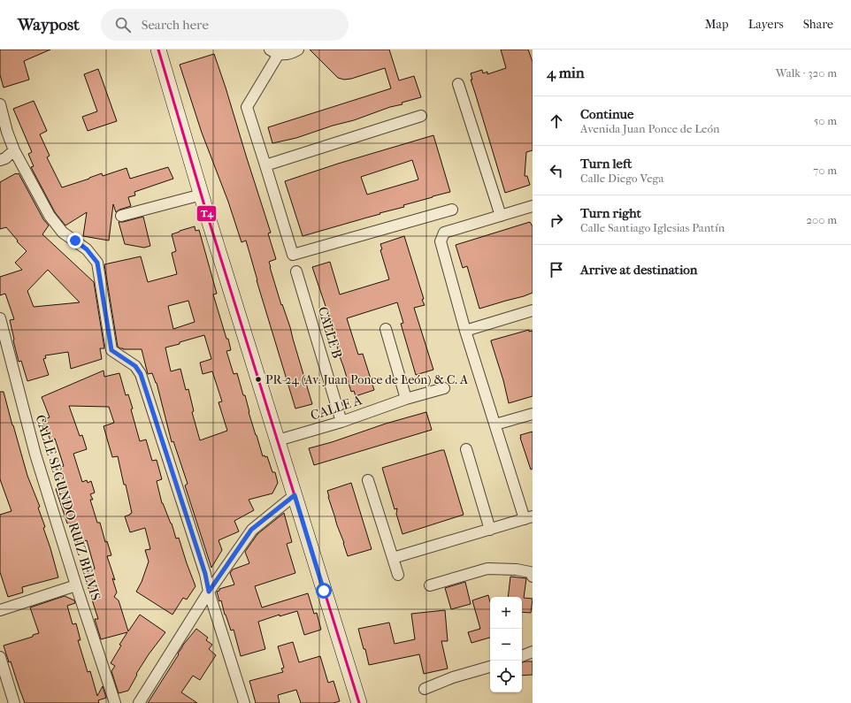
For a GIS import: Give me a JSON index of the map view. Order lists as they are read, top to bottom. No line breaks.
{"streets":{"street":["CALLE B","CALLE A","CALLE SEGUNDO RUIZ BELVIS"]},"crossings":[["CALLE B","CALLE A"]],"places":["PR-24 (Av. Juan Ponce de León) & C. A"],"lines":["transit line T4"],"page":{"header":"Waypost","search":"Search here","nav":["Map","Layers","Share"],"heading":["4 min","Walk · 320 m"],"list":[["Continue","Avenida Juan Ponce de León","50 m"],["Turn left","Calle Diego Vega","70 m"],["Turn right","Calle Santiago Iglesias Pantín","200 m"],"Arrive at destination"],"map_buttons":["+","−"]}}
